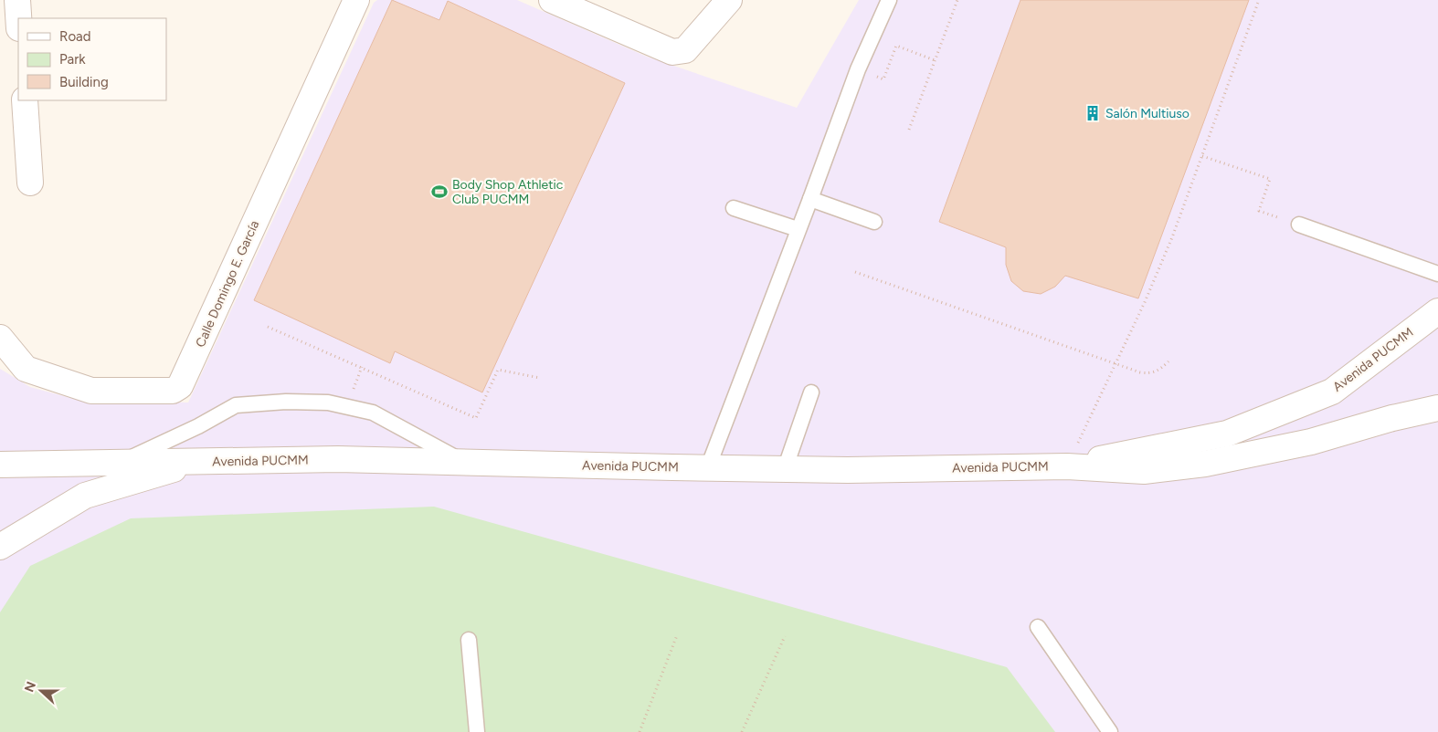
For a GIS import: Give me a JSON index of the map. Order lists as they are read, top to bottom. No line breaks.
{"streets":{"street":["Calle Domingo E. García","Avenida PUCMM"]},"places":{"building":["Salón Multiuso"],"sports":["Body Shop Athletic Club PUCMM"]},"legend":["Road","Park","Building"],"north":"left"}
